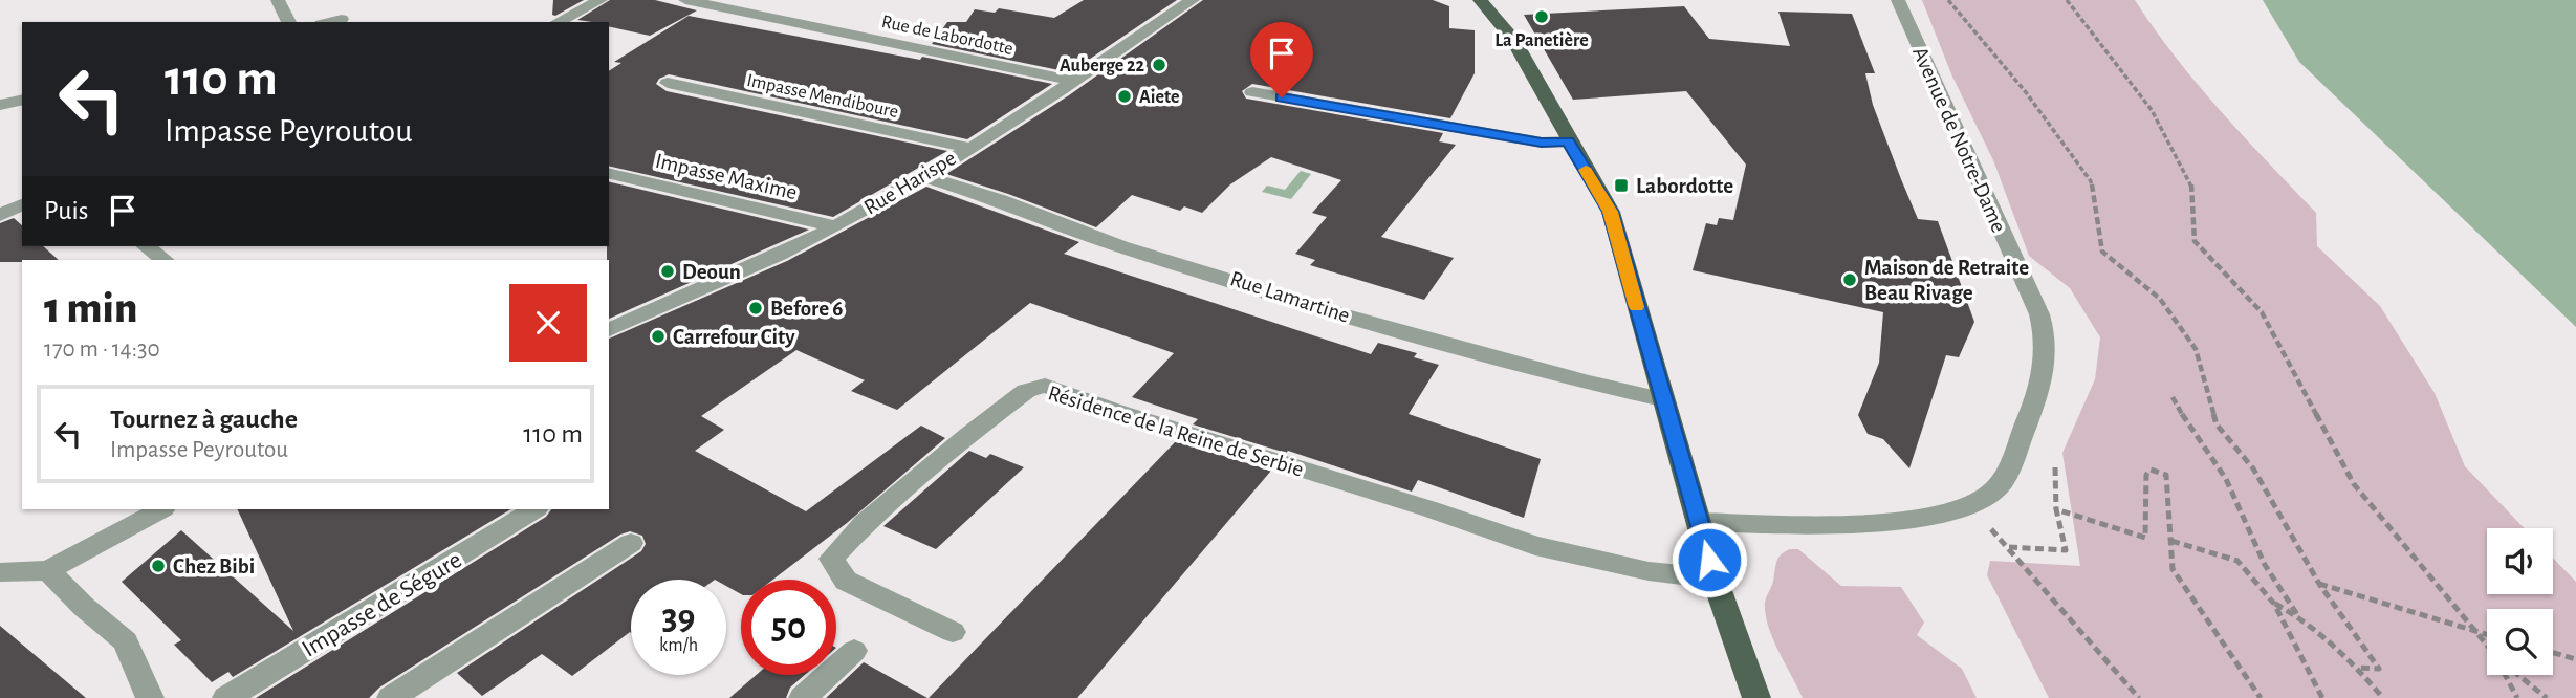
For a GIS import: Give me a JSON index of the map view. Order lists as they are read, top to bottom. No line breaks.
{"streets":{"street":["Rue de Labordotte","Impasse Mendiboure","Avenue de Notre-Dame","Impasse Maxime","Rue Harispe","Rue Lamartine","Résidence de la Reine de Serbie","Impasse de Ségure"]},"crossings":[["Rue de Labordotte","Rue Harispe"],["Impasse Mendiboure","Rue Harispe"],["Impasse Maxime","Rue Harispe"],["Rue Harispe","Rue Lamartine"]],"places":{"other":["La Panetière","Auberge 22","Aiete","Deoun","Maison de Retraite Beau Rivage","Before 6","Carrefour City","Chez Bibi"],"transit":["Labordotte"]},"page":{"turn":["110 m","Impasse Peyroutou"],"then":"Puis","heading":["1 min","170 m · 14:30"],"list":[{"name":"Tournez à gauche","note":"Impasse Peyroutou","value":"110 m"}],"speed":"39 km/h","limit":"50"}}
